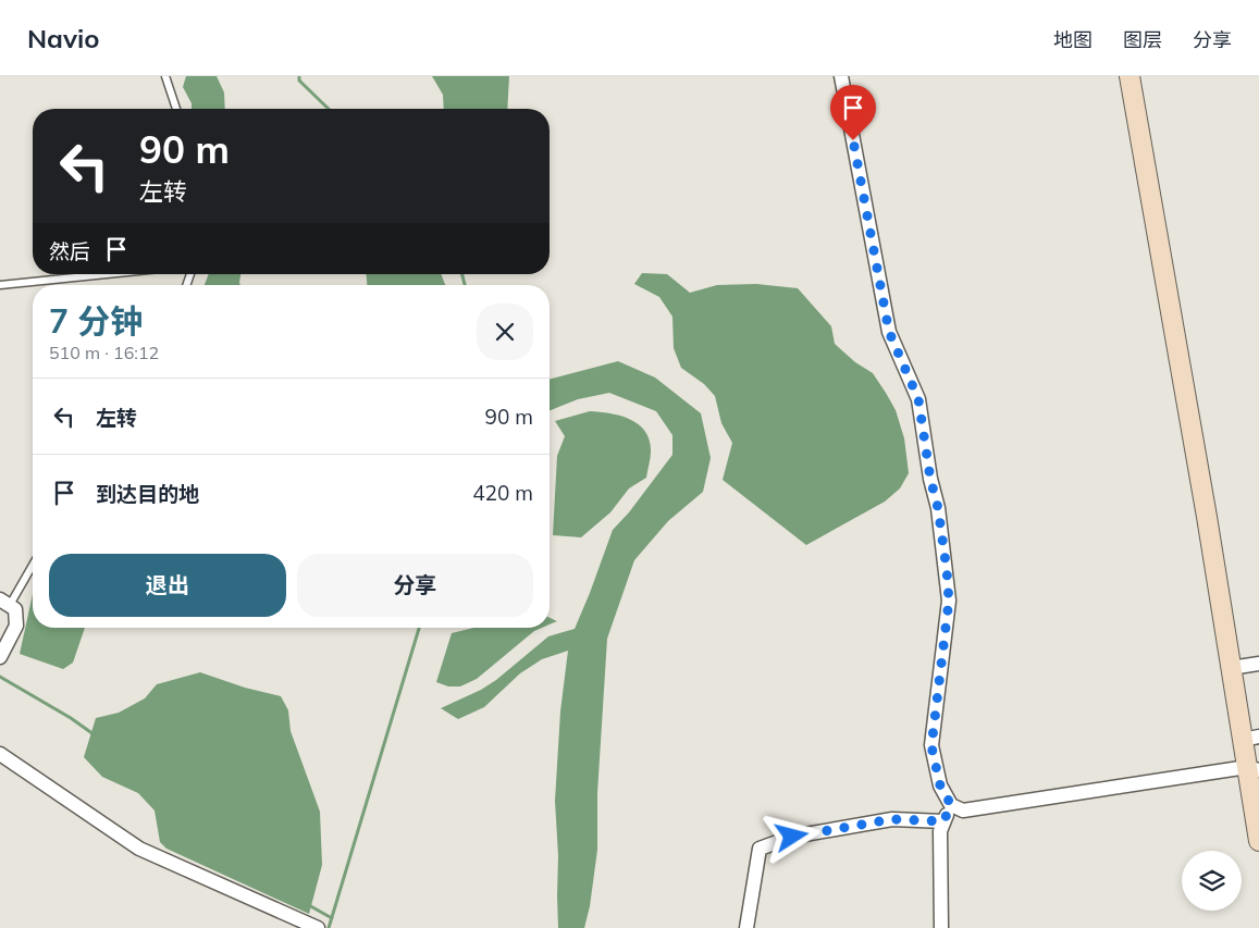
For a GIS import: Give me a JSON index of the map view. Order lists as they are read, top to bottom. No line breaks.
{"page":{"header":"Navio","nav":["地图","图层","分享"],"turn":["90 m","左转"],"then":"然后","heading":["7 分钟","510 m · 16:12"],"list":[{"name":"左转","value":"90 m"},{"name":"到达目的地","value":"420 m"}],"buttons":["退出","分享"]}}
